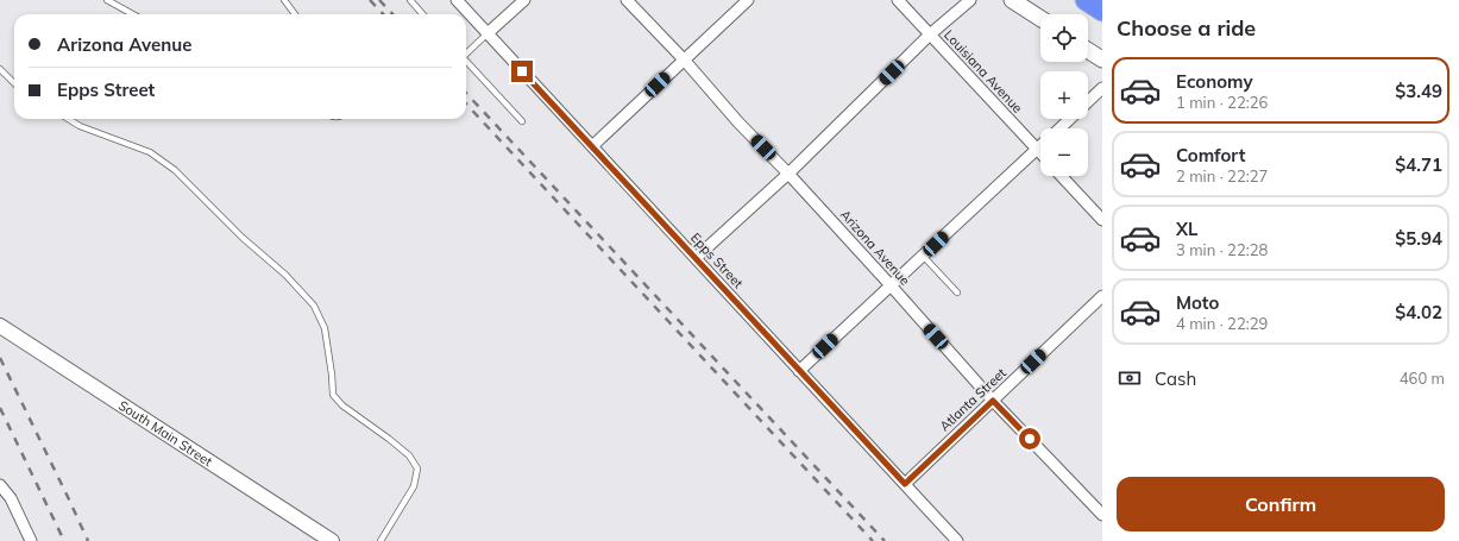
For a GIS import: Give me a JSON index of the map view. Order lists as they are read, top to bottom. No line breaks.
{"streets":{"street":["Louisiana Avenue","Arizona Avenue","Epps Street","Atlanta Street","South Main Street"]},"crossings":[["Arizona Avenue","Atlanta Street"],["Epps Street","Atlanta Street"]],"page":{"heading":"Choose a ride","map_buttons":["+","−"],"banner":["Arizona Avenue","Epps Street"],"list":[{"name":"Economy","note":"1 min · 22:26","value":"$3.49"},{"name":"Comfort","note":"2 min · 22:27","value":"$4.71"},{"name":"XL","note":"3 min · 22:28","value":"$5.94"},{"name":"Moto","note":"4 min · 22:29","value":"$4.02"}],"pay":["Cash","460 m"],"buttons":"Confirm"}}
